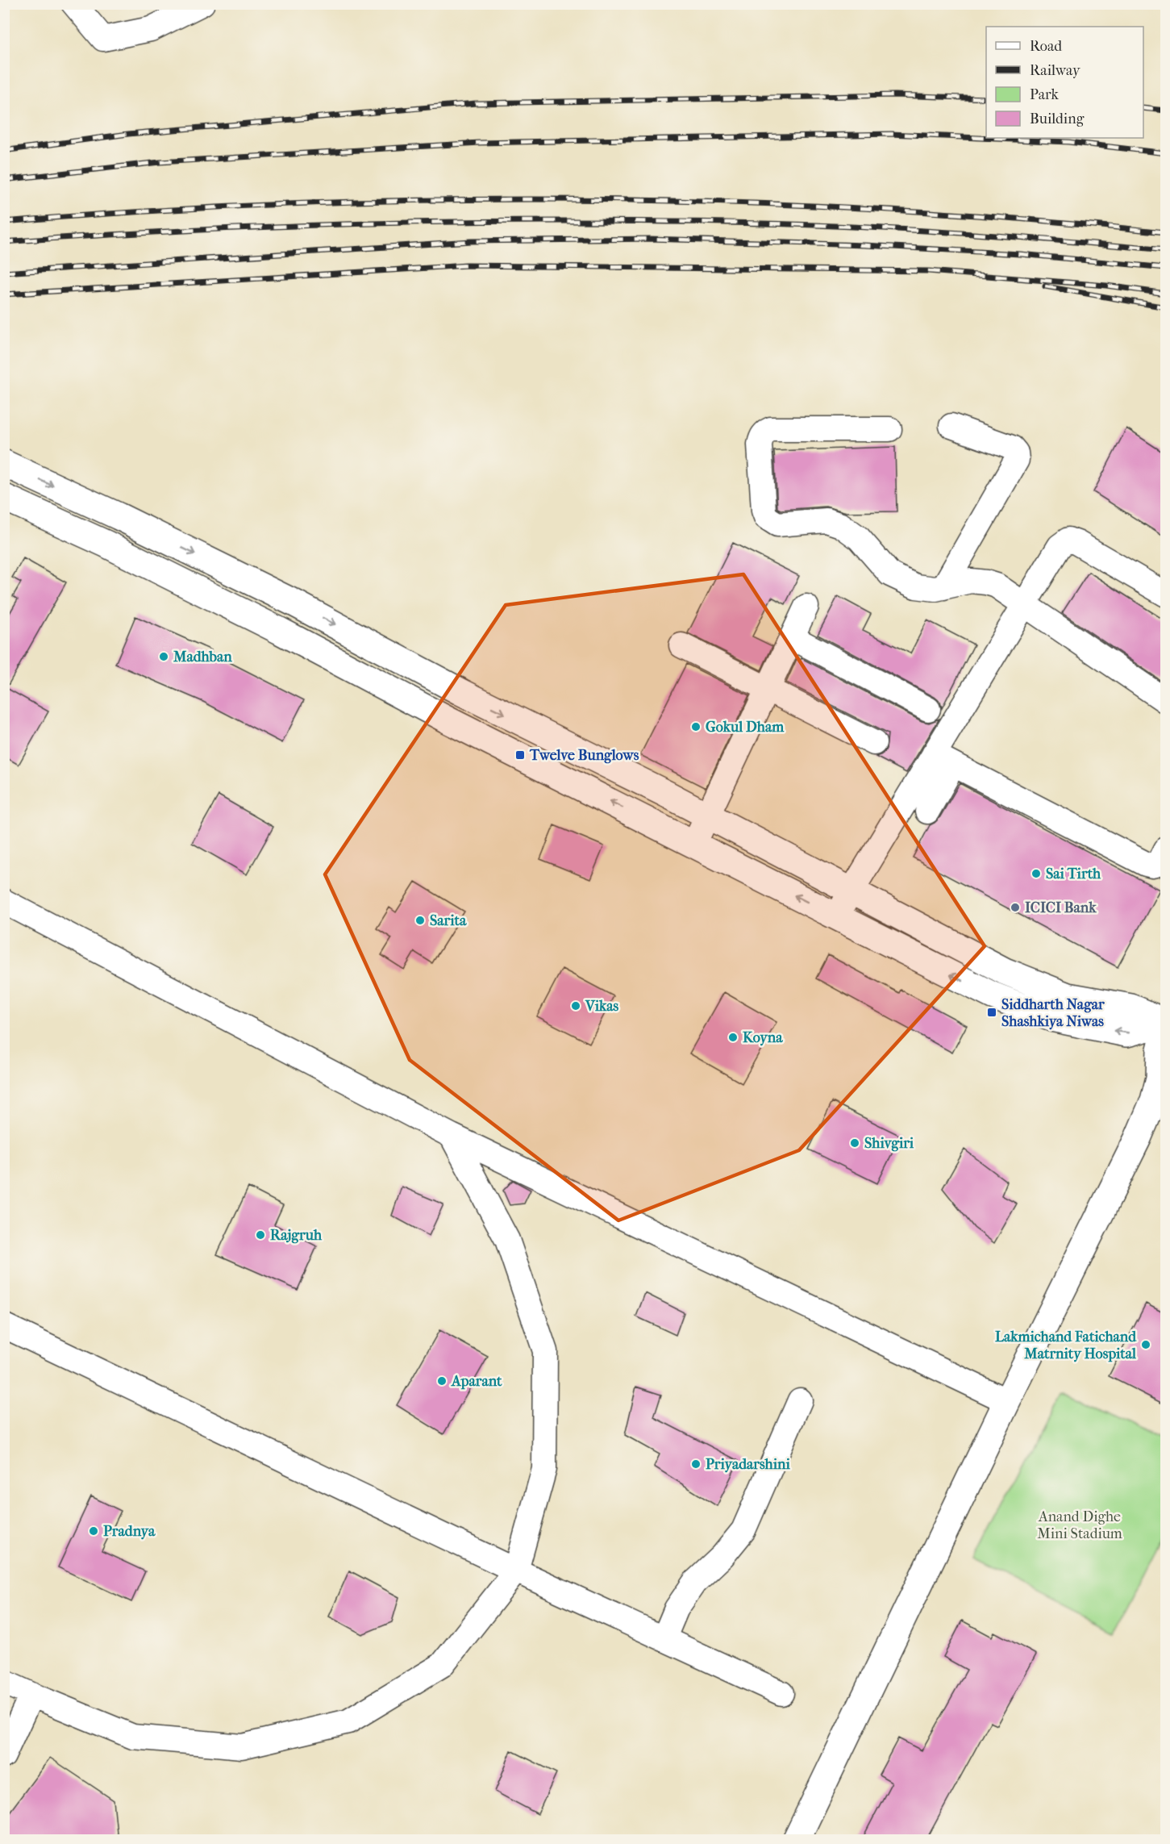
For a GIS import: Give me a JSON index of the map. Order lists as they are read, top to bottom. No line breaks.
{"parks":["Anand Dighe Mini Stadium"],"places":{"other":["Madhban","Gokul Dham","Sai Tirth","ICICI Bank","Sarita","Vikas","Koyna","Shivgiri","Rajgruh","Lakmichand Fatichand Matrnity Hospital","Aparant","Priyadarshini","Pradnya"],"transit":["Twelve Bunglows","Siddharth Nagar Shashkiya Niwas"]},"legend":["Road","Railway","Park","Building"]}
